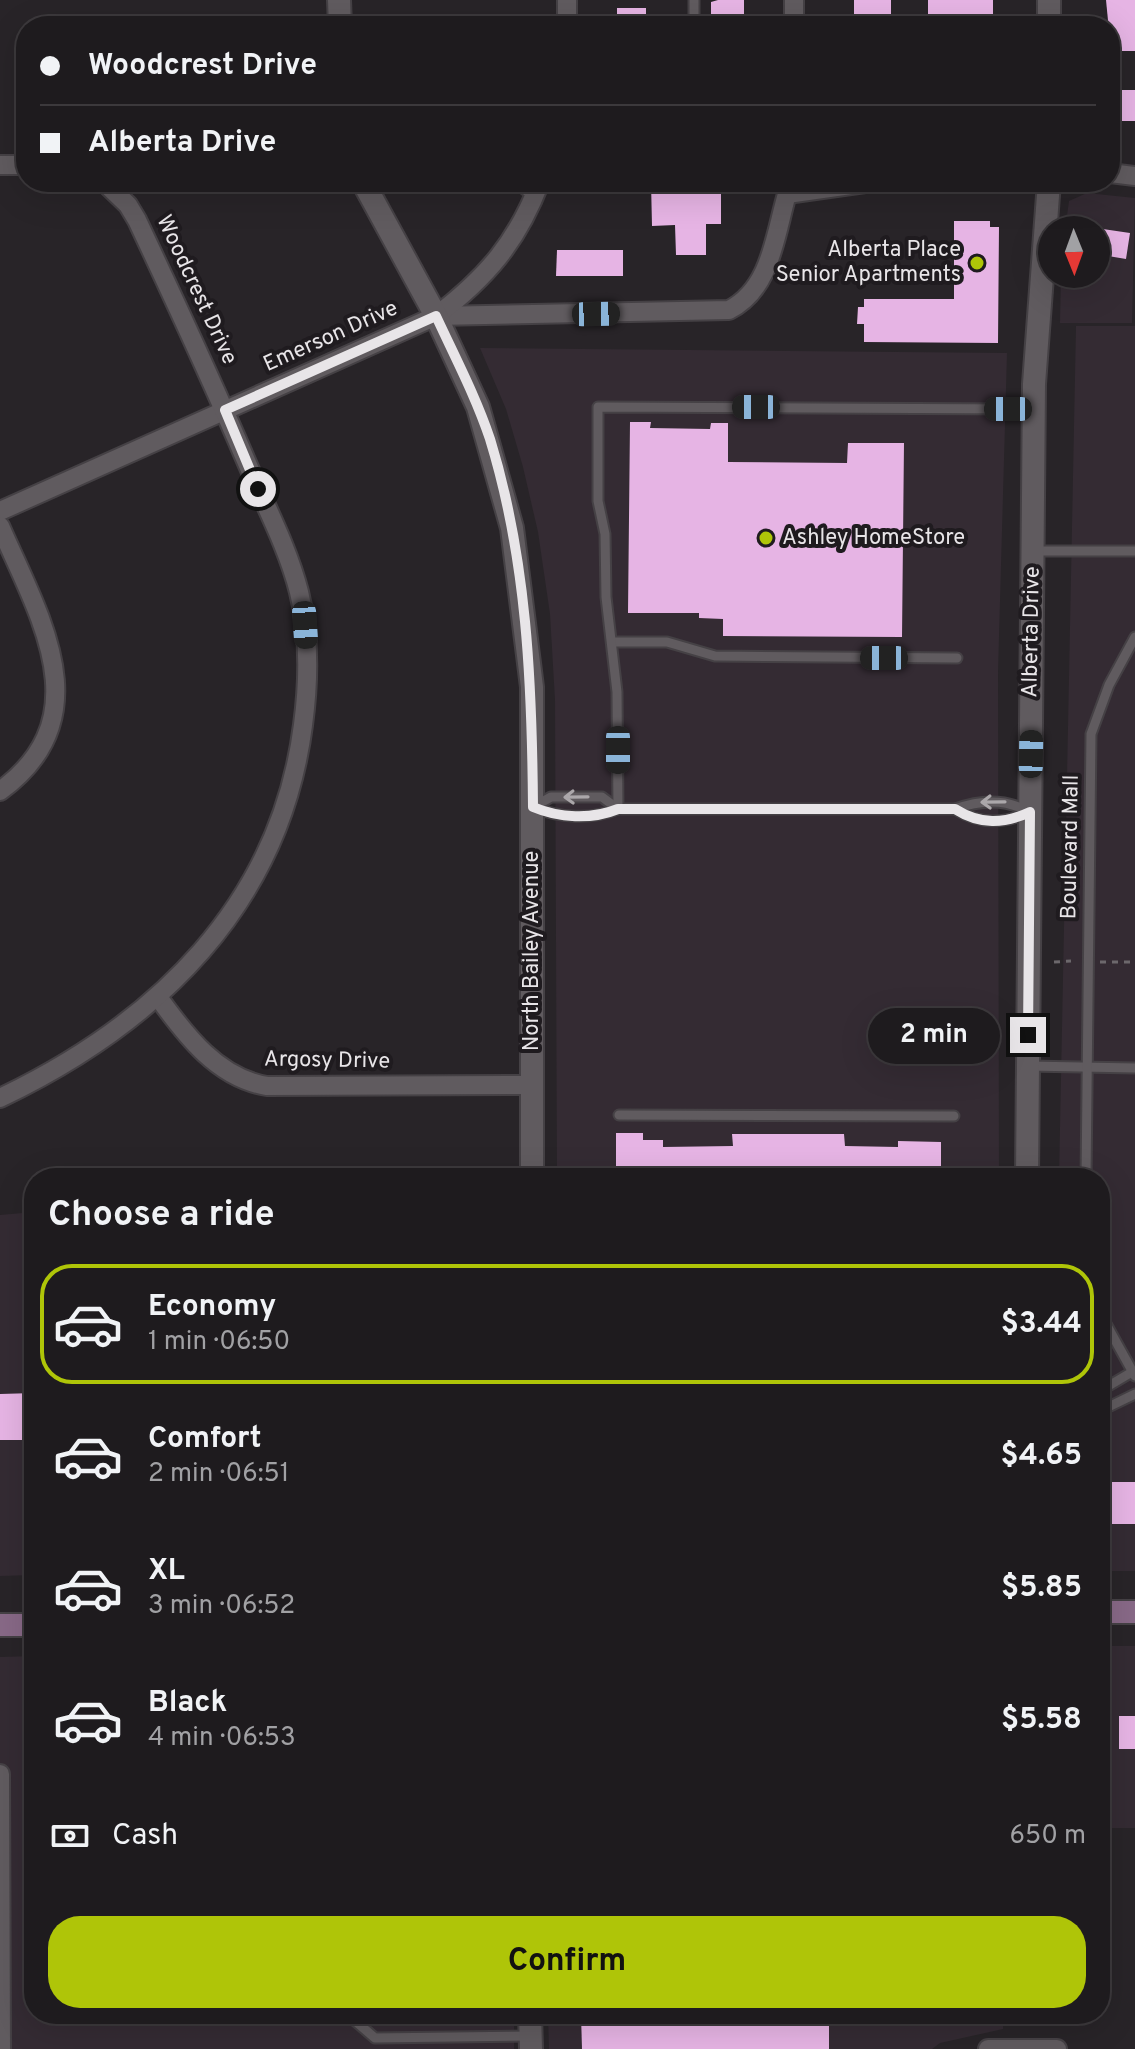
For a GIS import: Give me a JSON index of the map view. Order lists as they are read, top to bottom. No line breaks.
{"streets":{"street":["Woodcrest Drive","Emerson Drive","Alberta Drive","North Bailey Avenue","Argosy Drive"],"lane":["Boulevard Mall"]},"crossings":[["Woodcrest Drive","Emerson Drive"],["Woodcrest Drive","Argosy Drive"],["Emerson Drive","North Bailey Avenue"],["North Bailey Avenue","Argosy Drive"]],"places":["Alberta Place Senior Apartments","Ashley HomeStore"],"north":"bottom","page":{"banner":["Woodcrest Drive","Alberta Drive"],"bubble":"2 min","heading":"Choose a ride","list":[{"name":"Economy","note":"1 min · 06:50","value":"$3.44"},{"name":"Comfort","note":"2 min · 06:51","value":"$4.65"},{"name":"XL","note":"3 min · 06:52","value":"$5.85"},{"name":"Black","note":"4 min · 06:53","value":"$5.58"}],"pay":["Cash","650 m"],"buttons":"Confirm"}}
